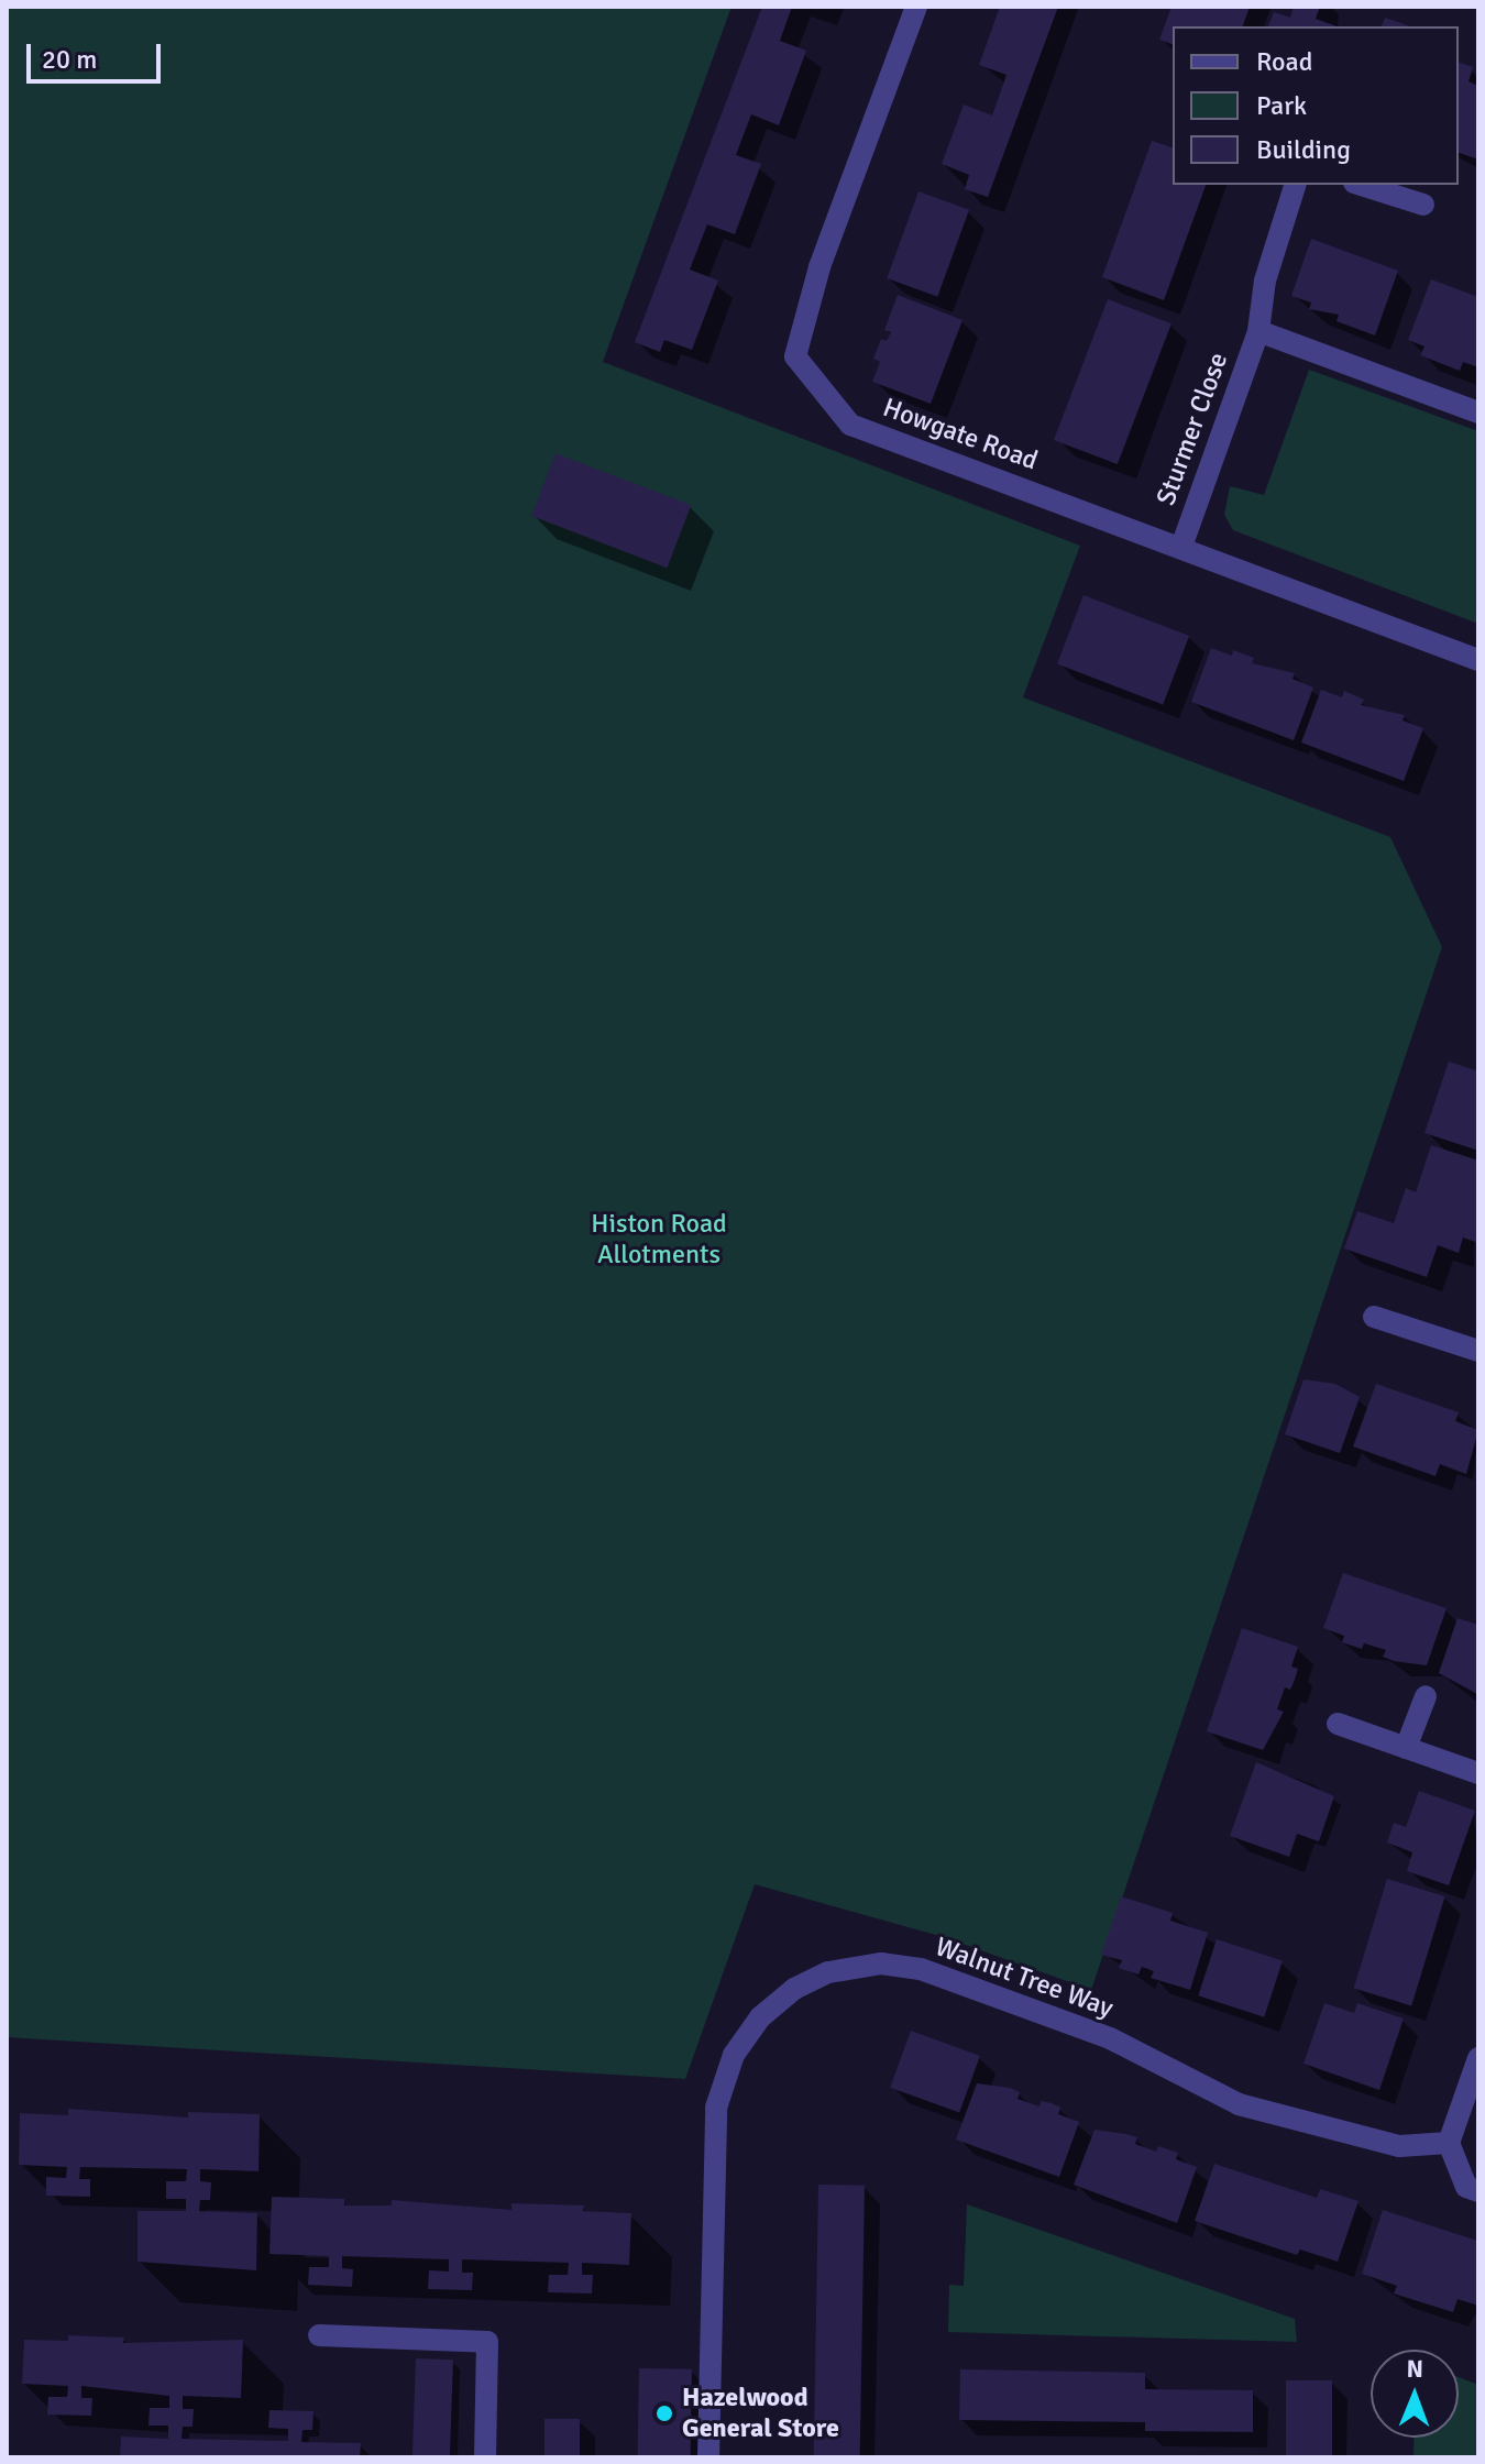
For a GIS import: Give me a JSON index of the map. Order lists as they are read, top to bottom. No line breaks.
{"streets":{"street":["Sturmer Close","Howgate Road","Walnut Tree Way"]},"crossings":[["Sturmer Close","Howgate Road"]],"parks":["Histon Road Allotments"],"places":["Hazelwood General Store"],"legend":["Road","Park","Building"],"scale_bar":"20 m","north":"top"}
